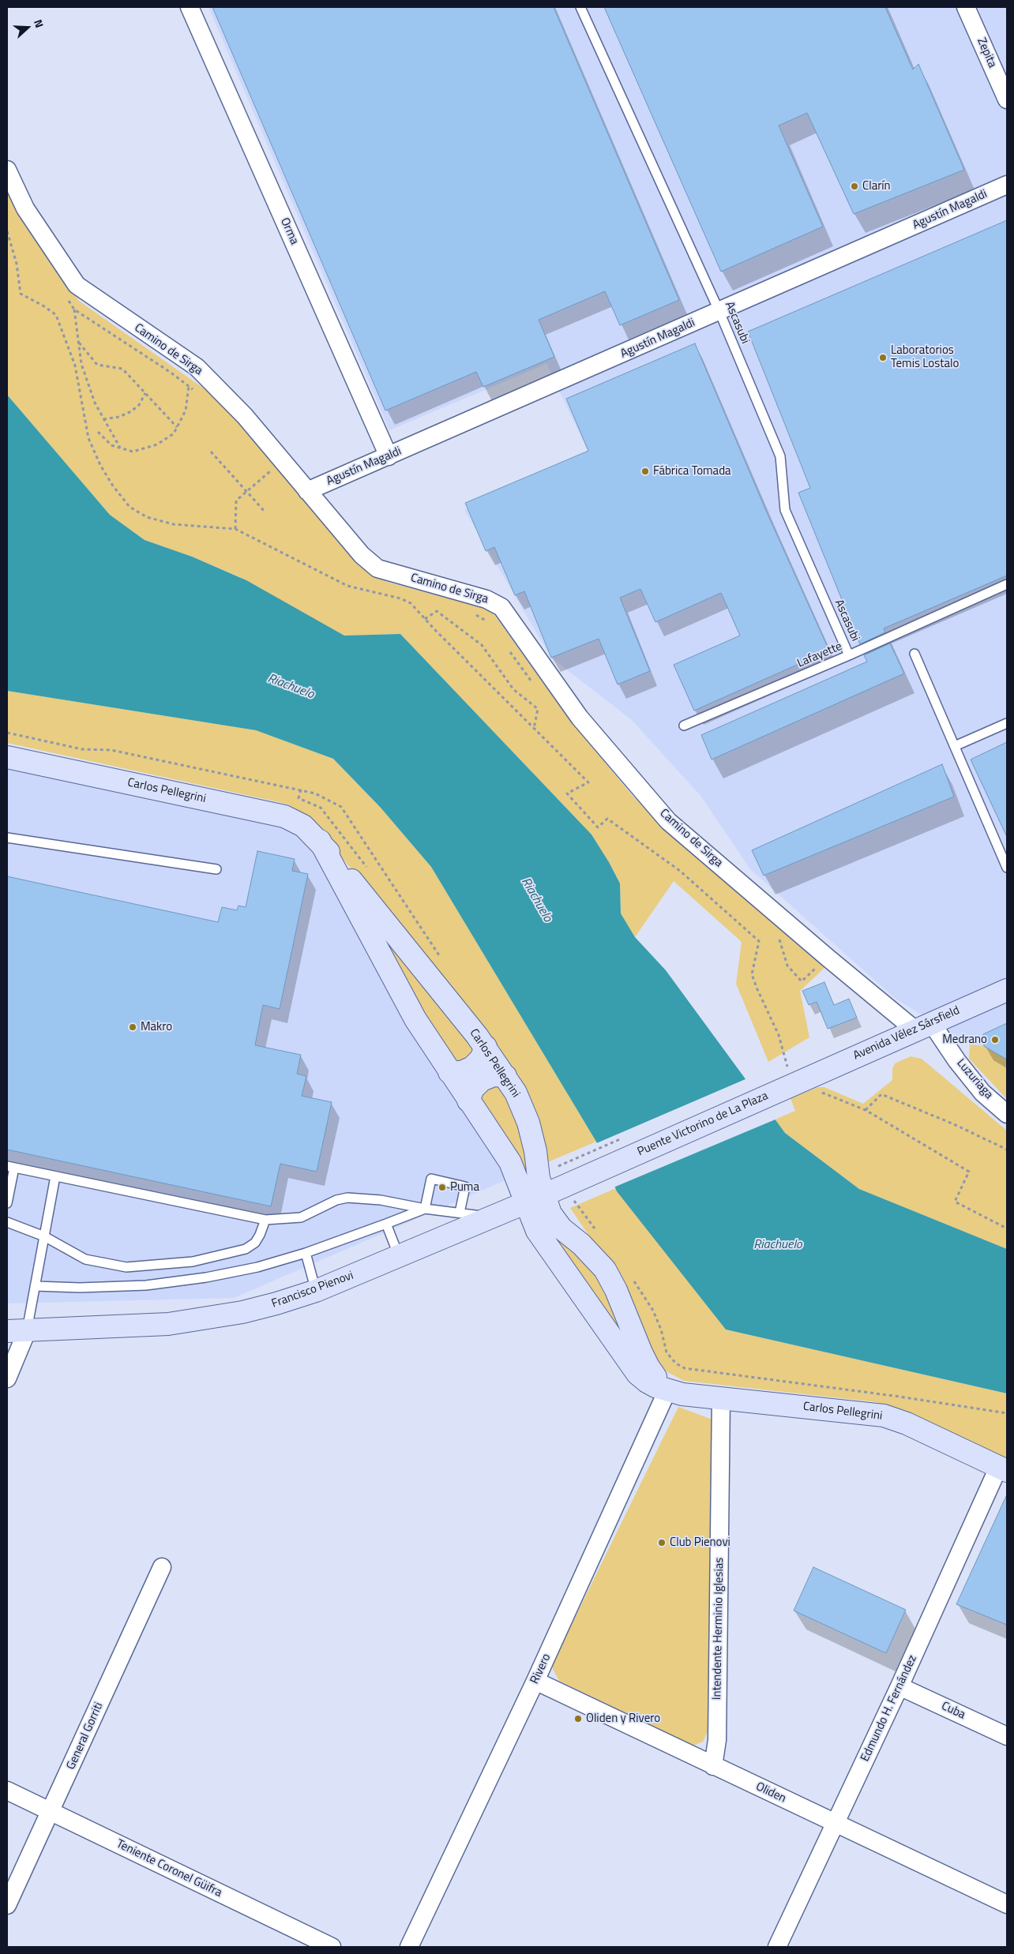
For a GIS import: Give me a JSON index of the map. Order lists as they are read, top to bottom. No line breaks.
{"streets":{"street":["Zepita","Agustín Magaldi","Orma","Camino de Sirga","Carlos Pellegrini","Avenida Vélez Sársfield","Luzuriaga","Puente Victorino de La Plaza","Francisco Pienovi","Intendente Herminio Iglesias","Rivero","Edmundo H. Fernández","Cuba","General Gorriti","Oliden","Teniente Coronel Güifra"],"lane":["Ascasubi","Lafayette"]},"crossings":[["Agustín Magaldi","Orma"],["Agustín Magaldi","Ascasubi"],["Agustín Magaldi","Camino de Sirga"],["Ascasubi","Lafayette"],["Camino de Sirga","Avenida Vélez Sársfield"],["Camino de Sirga","Luzuriaga"],["Carlos Pellegrini","Francisco Pienovi"],["Carlos Pellegrini","Intendente Herminio Iglesias"],["Carlos Pellegrini","Rivero"],["Carlos Pellegrini","Edmundo H. Fernández"],["Avenida Vélez Sársfield","Luzuriaga"],["Avenida Vélez Sársfield","Puente Victorino de La Plaza"],["Puente Victorino de La Plaza","Francisco Pienovi"],["Intendente Herminio Iglesias","Oliden"],["Rivero","Oliden"],["Edmundo H. Fernández","Cuba"],["Edmundo H. Fernández","Oliden"],["General Gorriti","Teniente Coronel Güifra"]],"water":["Riachuelo"],"places":["Clarín","Laboratorios Temis Lostalo","Fábrica Tomada","Makro","Medrano","Puma","Club Pienovi","Oliden y Rivero"],"north":"right"}
